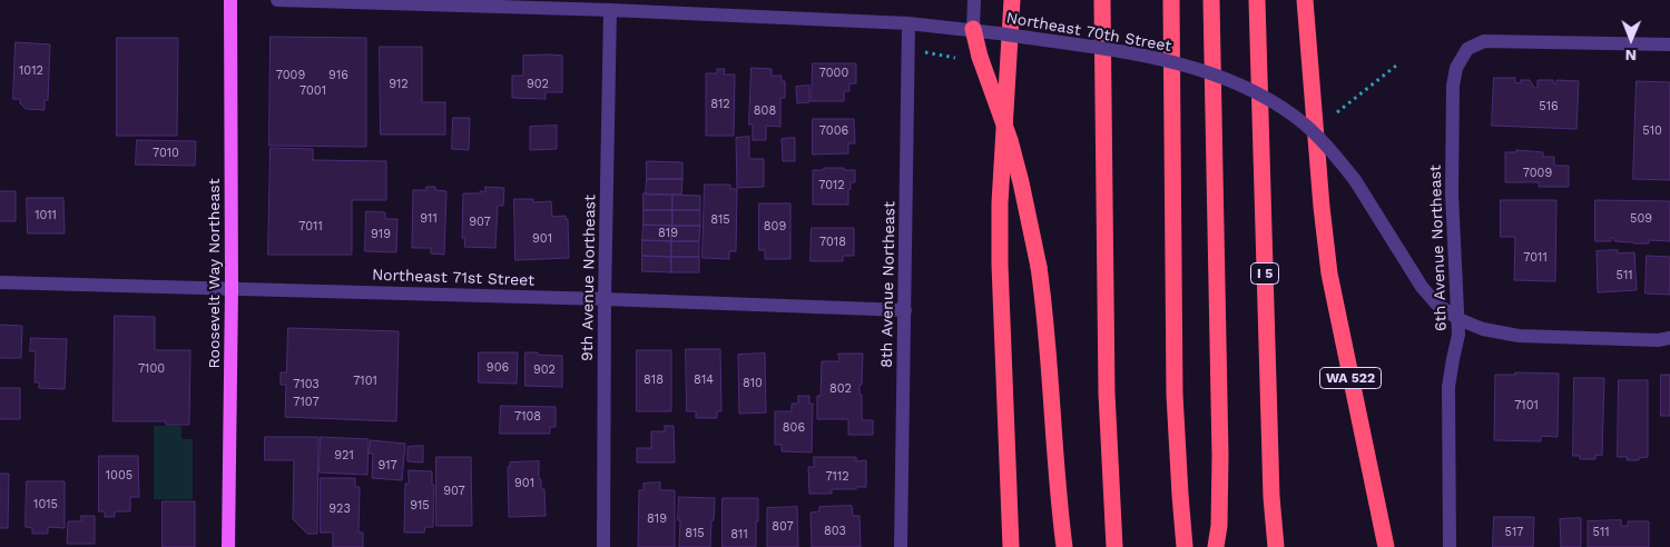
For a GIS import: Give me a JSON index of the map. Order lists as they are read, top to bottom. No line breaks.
{"streets":{"highway":["I 5","WA 522"],"main road":["Roosevelt Way Northeast"],"street":["Northeast 70th Street","6th Avenue Northeast","Northeast 71st Street","9th Avenue Northeast","8th Avenue Northeast"]},"crossings":[["Northeast 70th Street","6th Avenue Northeast"],["Northeast 70th Street","9th Avenue Northeast"],["Northeast 70th Street","8th Avenue Northeast"],["Roosevelt Way Northeast","Northeast 71st Street"],["Northeast 71st Street","9th Avenue Northeast"],["Northeast 71st Street","8th Avenue Northeast"]],"house_numbers":["1012","7000","7009","916","912","902","7001","812","516","808","7006","510","7010","7009","7012","1011","911","509","815","907","7011","809","819","919","901","7018","7011","511","906","7100","902","818","814","7101","810","7103","802","7107","7101","7108","806","921","917","1005","7112","901","907","1015","915","923","819","807","803","517","511","815","811"],"north":"bottom"}
